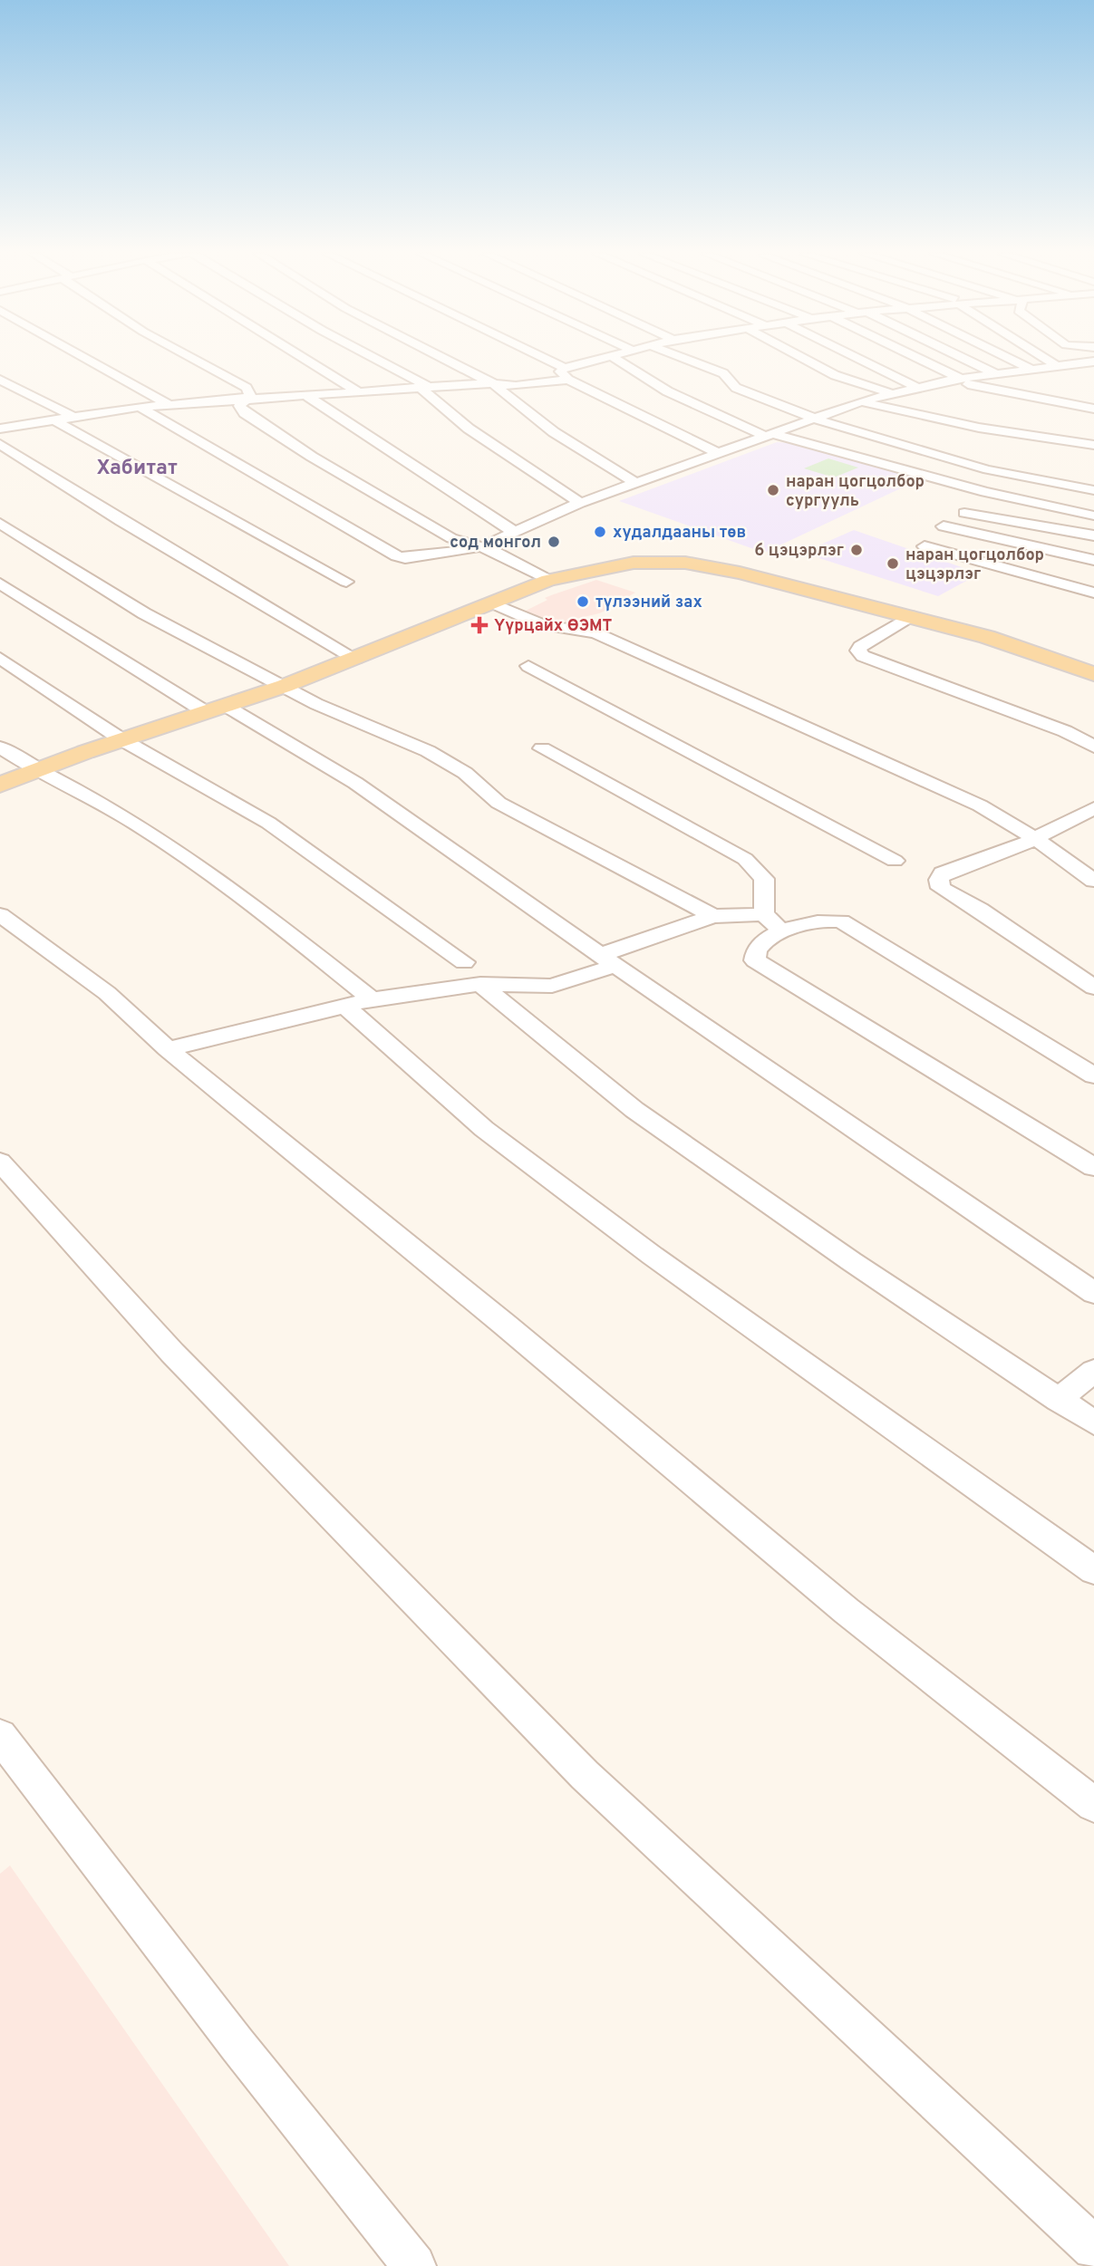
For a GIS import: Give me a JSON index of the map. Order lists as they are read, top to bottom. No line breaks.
{"districts":["Хабитат"],"places":{"other":["наран цогцолбор сургууль","худалдааны төв","сод монгол","6 цэцэрлэг","наран цогцолбор цэцэрлэг","түлээний зах"],"health":["Үүрцайх ӨЭМТ"]}}
